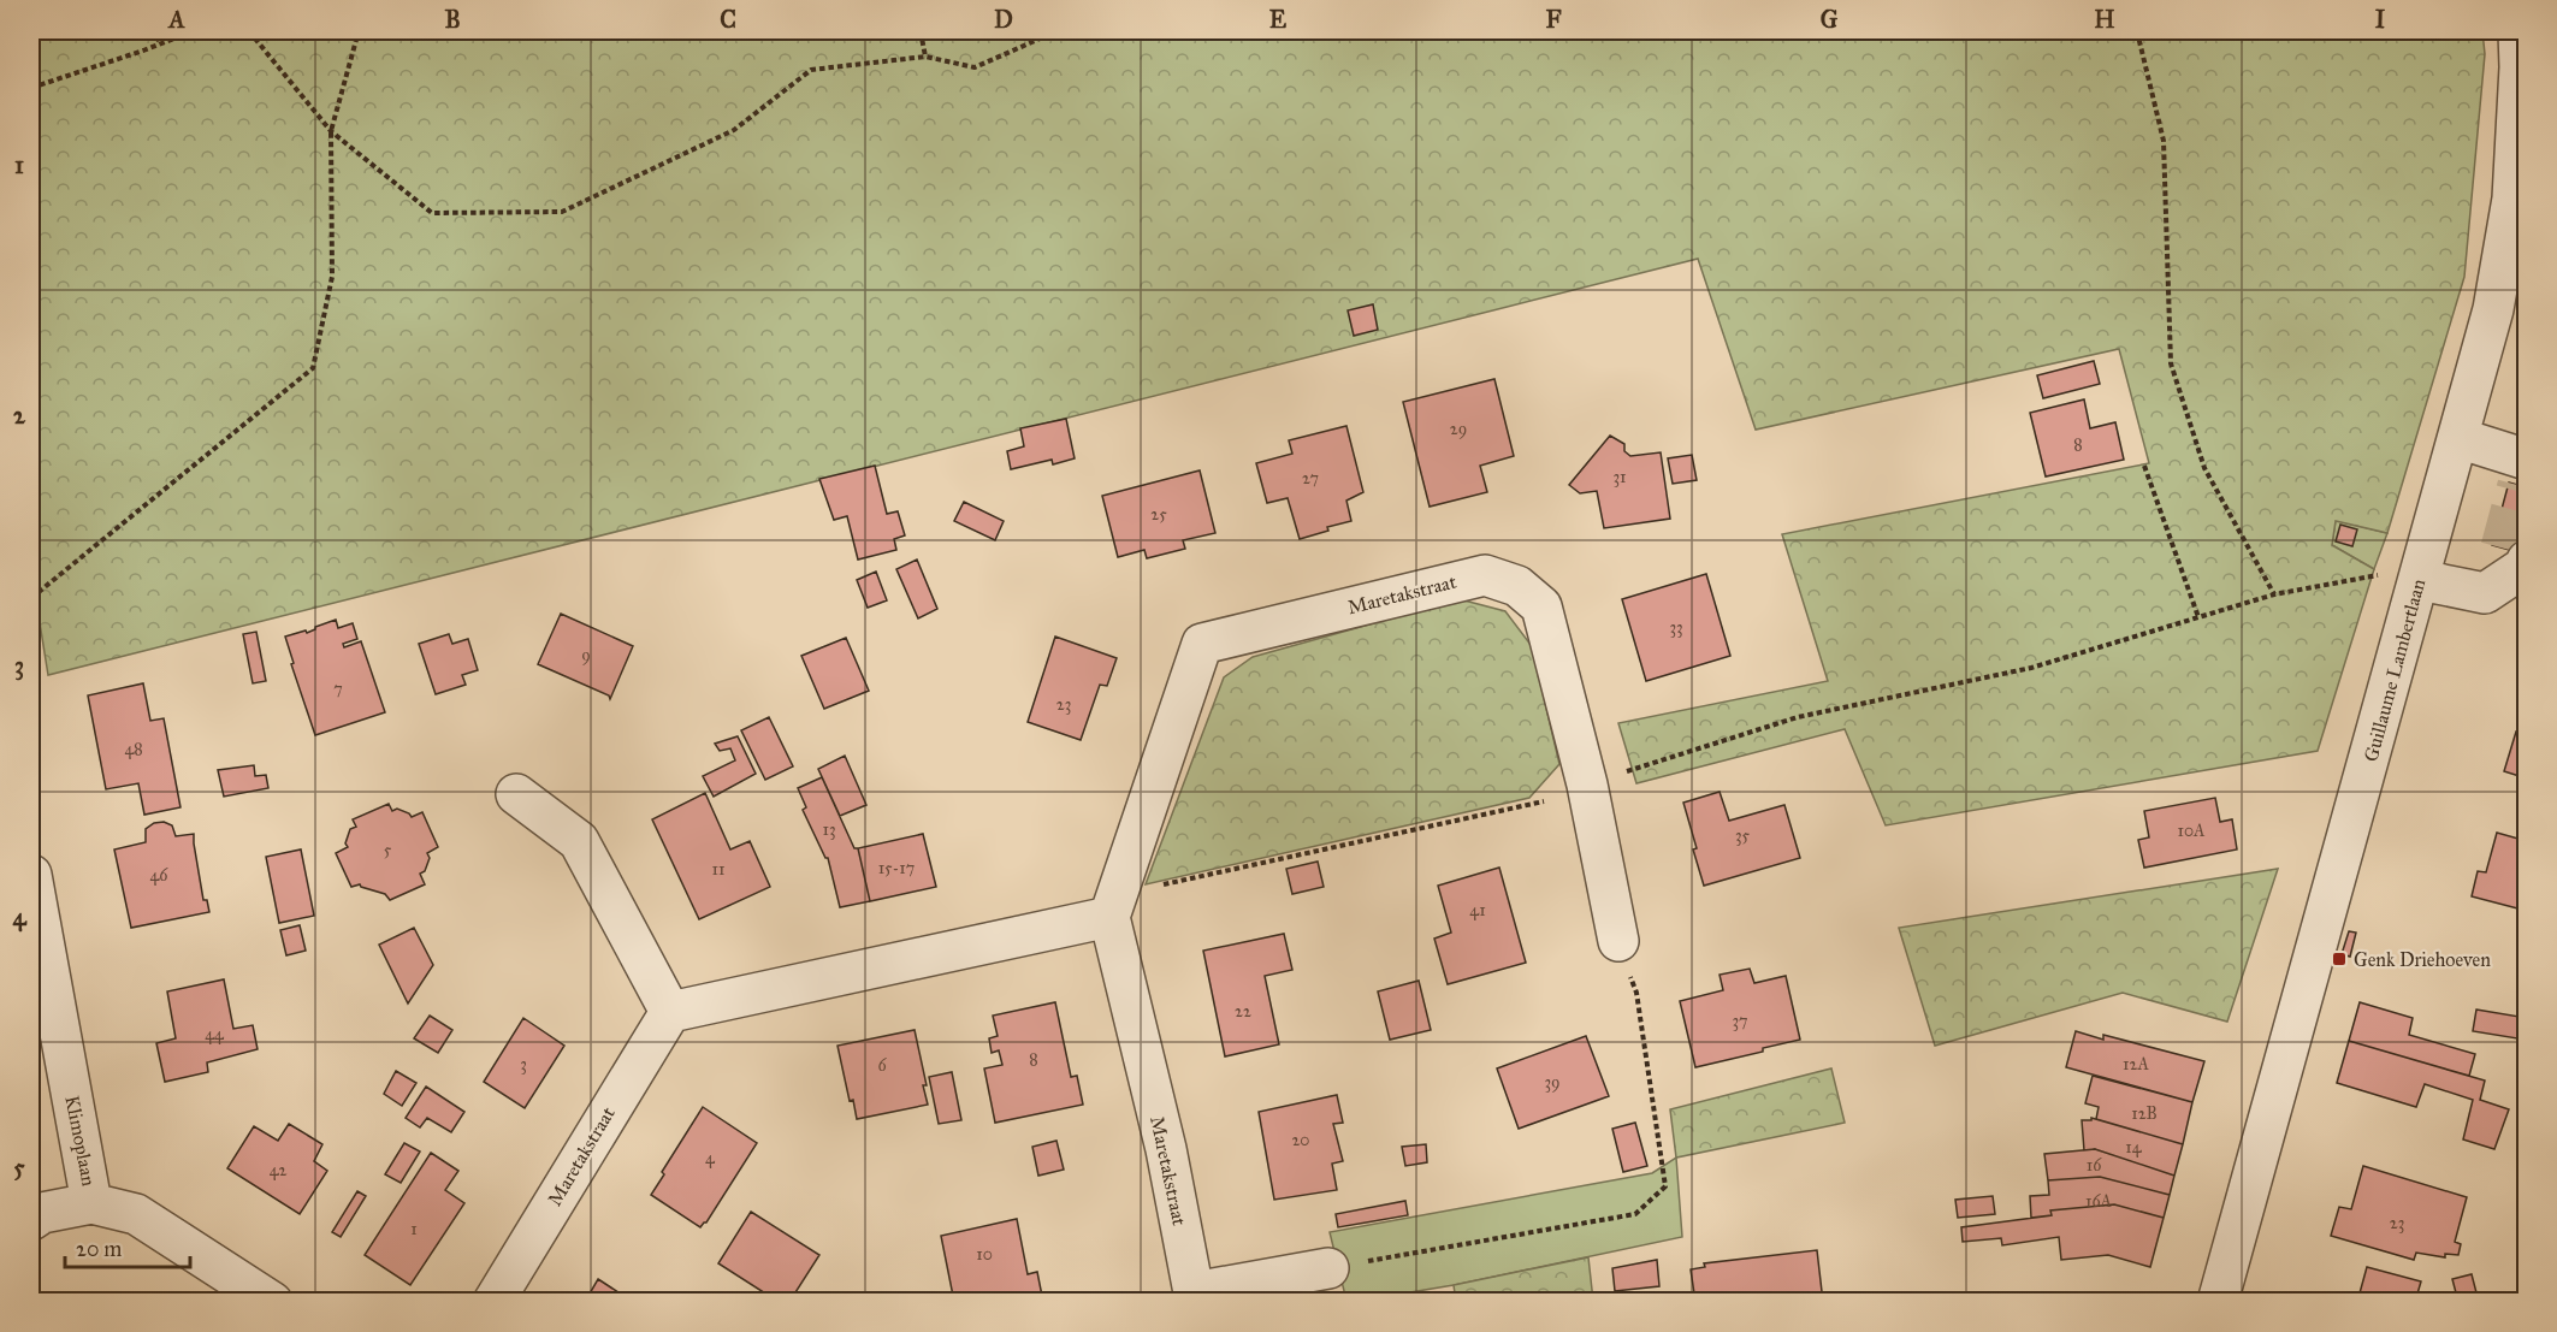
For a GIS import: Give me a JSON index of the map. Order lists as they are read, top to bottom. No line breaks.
{"streets":{"street":["Maretakstraat","Guillaume Lambertlaan","Klimoplaan"]},"places":{"transit":["Genk Driehoeven"]},"house_numbers":["29","8","31","27","25","33","9","7","23","48","13","10A","35","5","15-17","11","46","41","22","37","44","8","3","12A","6","39","12B","20","14","4","16","42","16A","23","1","10"],"scale_bar":"20 m","grid":{"columns":["A","B","C","D","E","F","G","H","I"],"rows":["1","2","3","4","5"]}}
